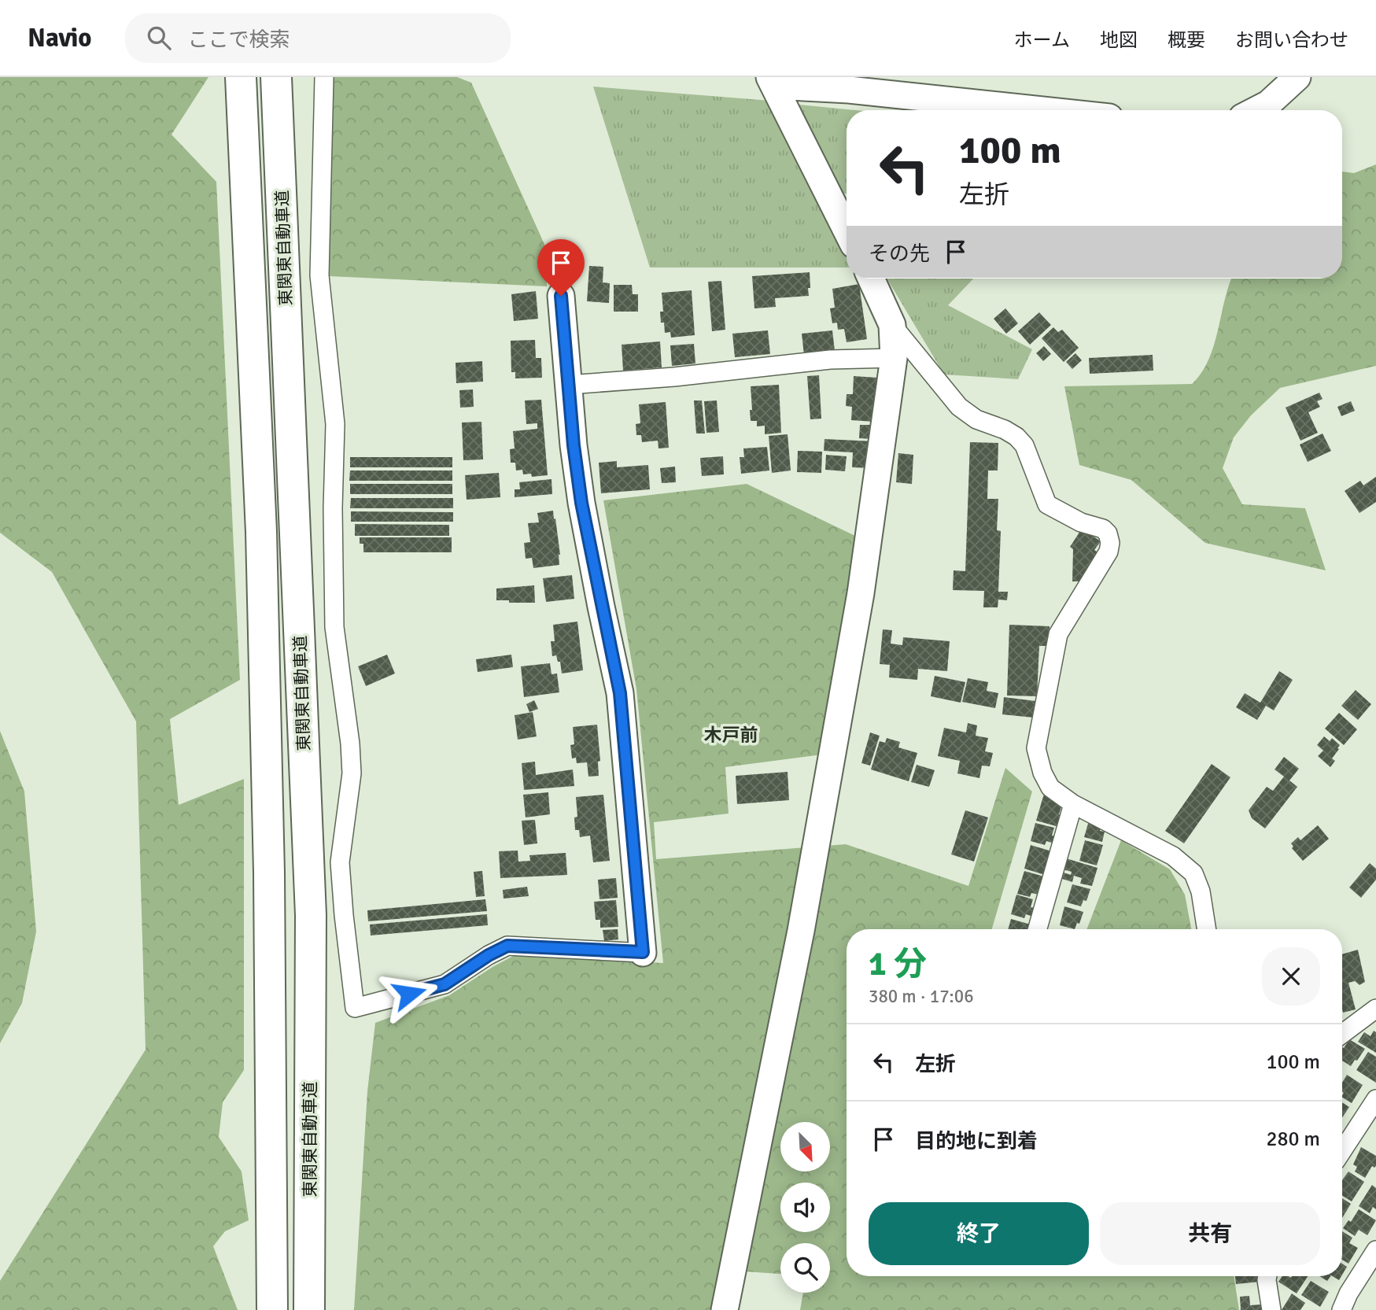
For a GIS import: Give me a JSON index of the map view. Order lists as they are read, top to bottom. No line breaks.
{"streets":{"highway":["東関東自動車道"]},"districts":["木戸前"],"north":"bottom right","page":{"header":"Navio","search":"ここで検索","nav":["ホーム","地図","概要","お問い合わせ"],"turn":["100 m","左折"],"then":"その先","heading":["1 分","380 m · 17:06"],"list":[{"name":"左折","value":"100 m"},{"name":"目的地に到着","value":"280 m"}],"buttons":["終了","共有"]}}
